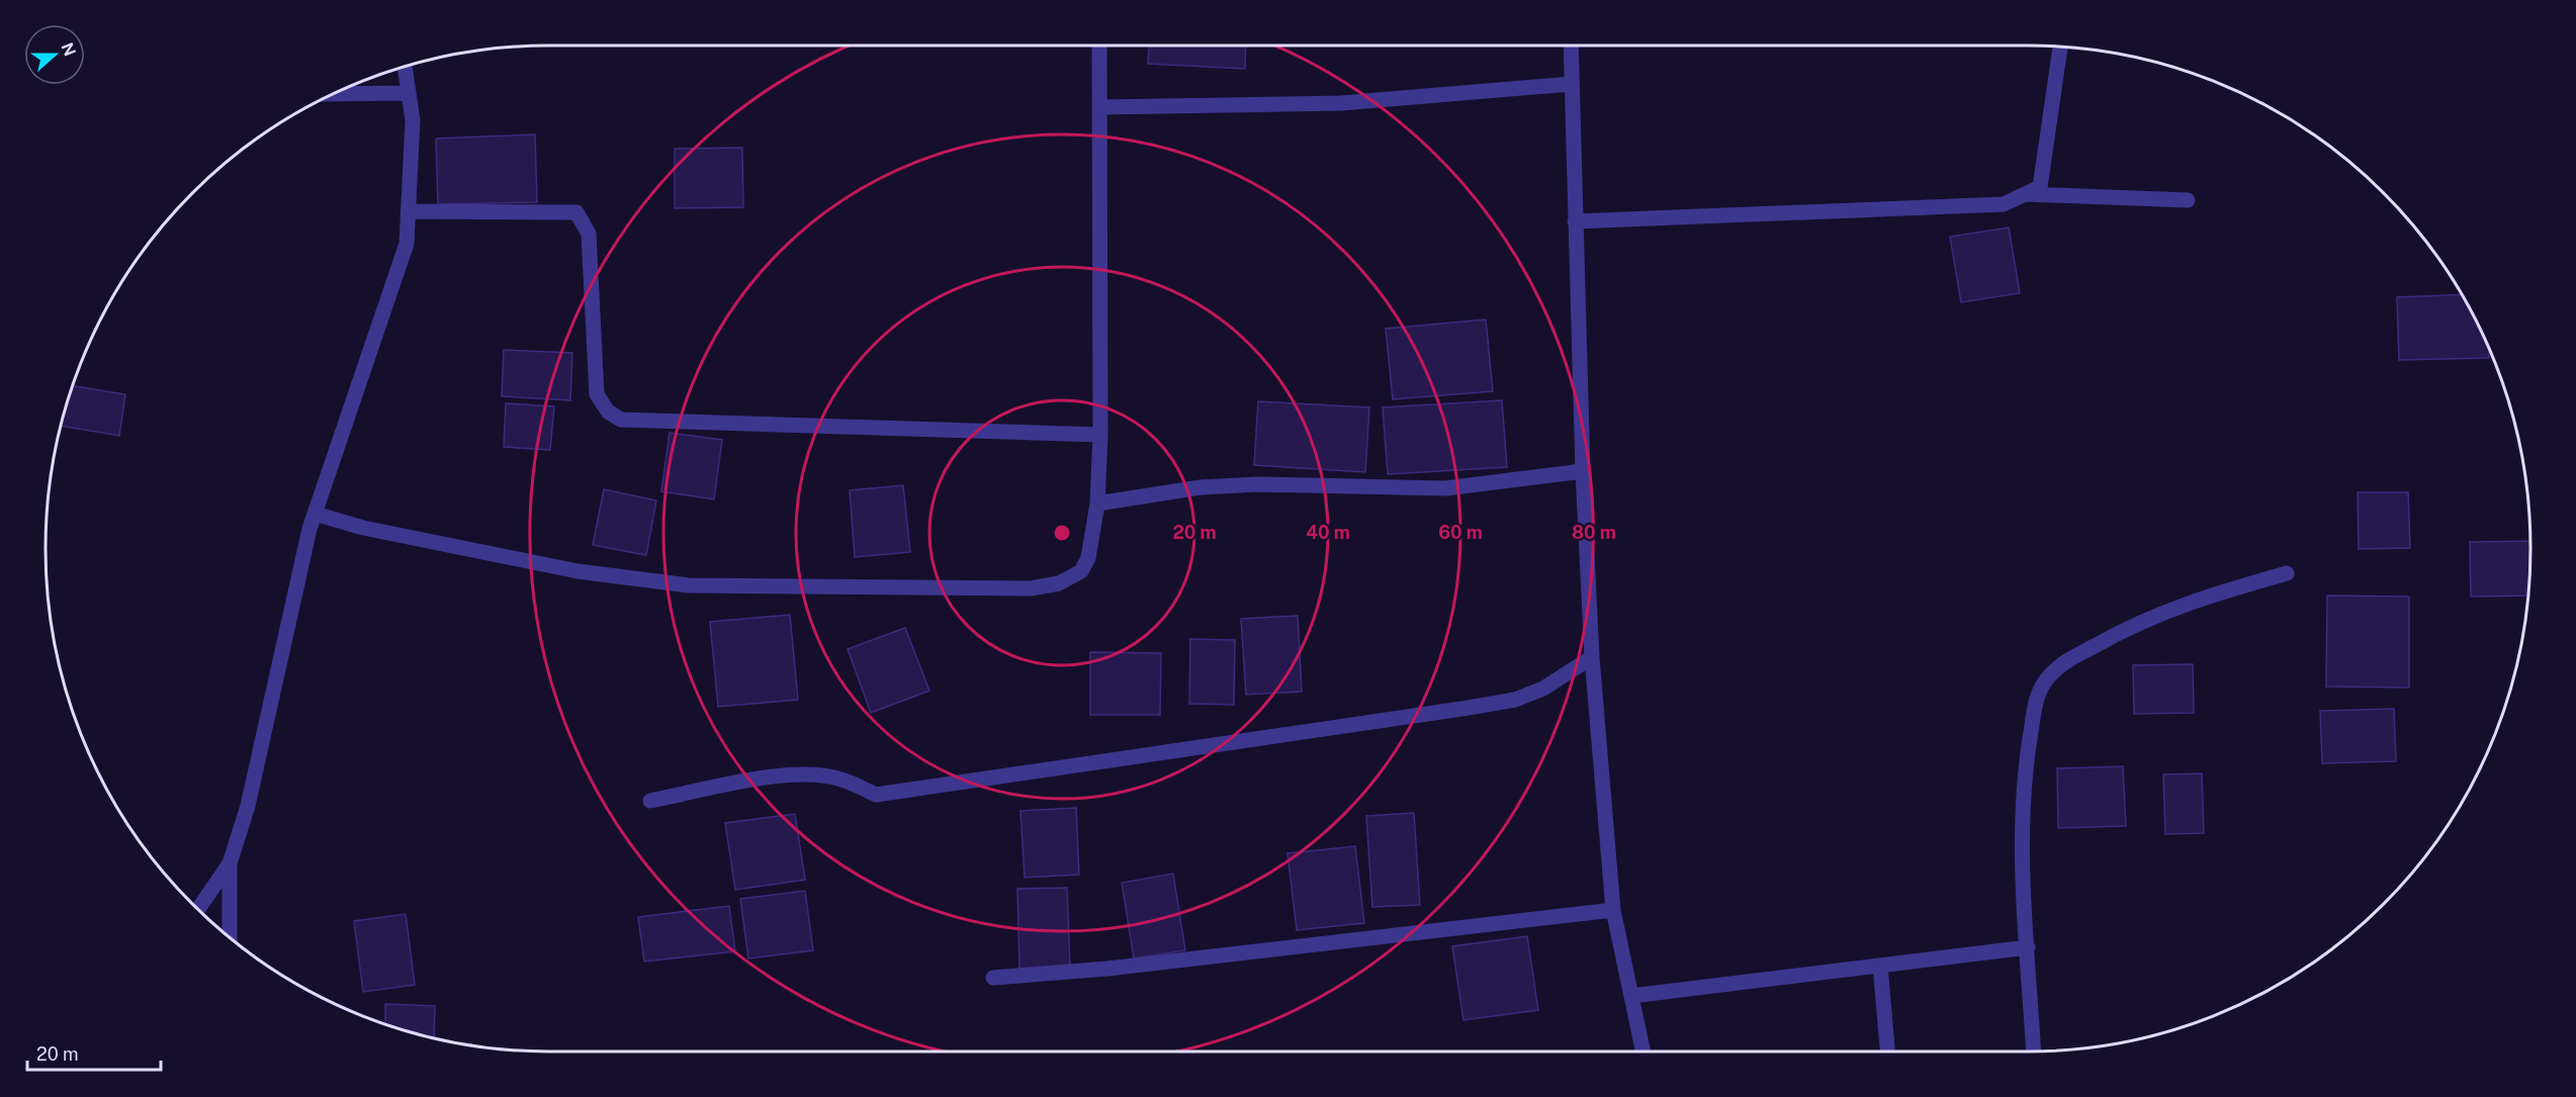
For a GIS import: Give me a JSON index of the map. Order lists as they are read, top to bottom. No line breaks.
{"scale_bar":"20 m","north":"right","rings":["20 m","40 m","60 m","80 m"]}
